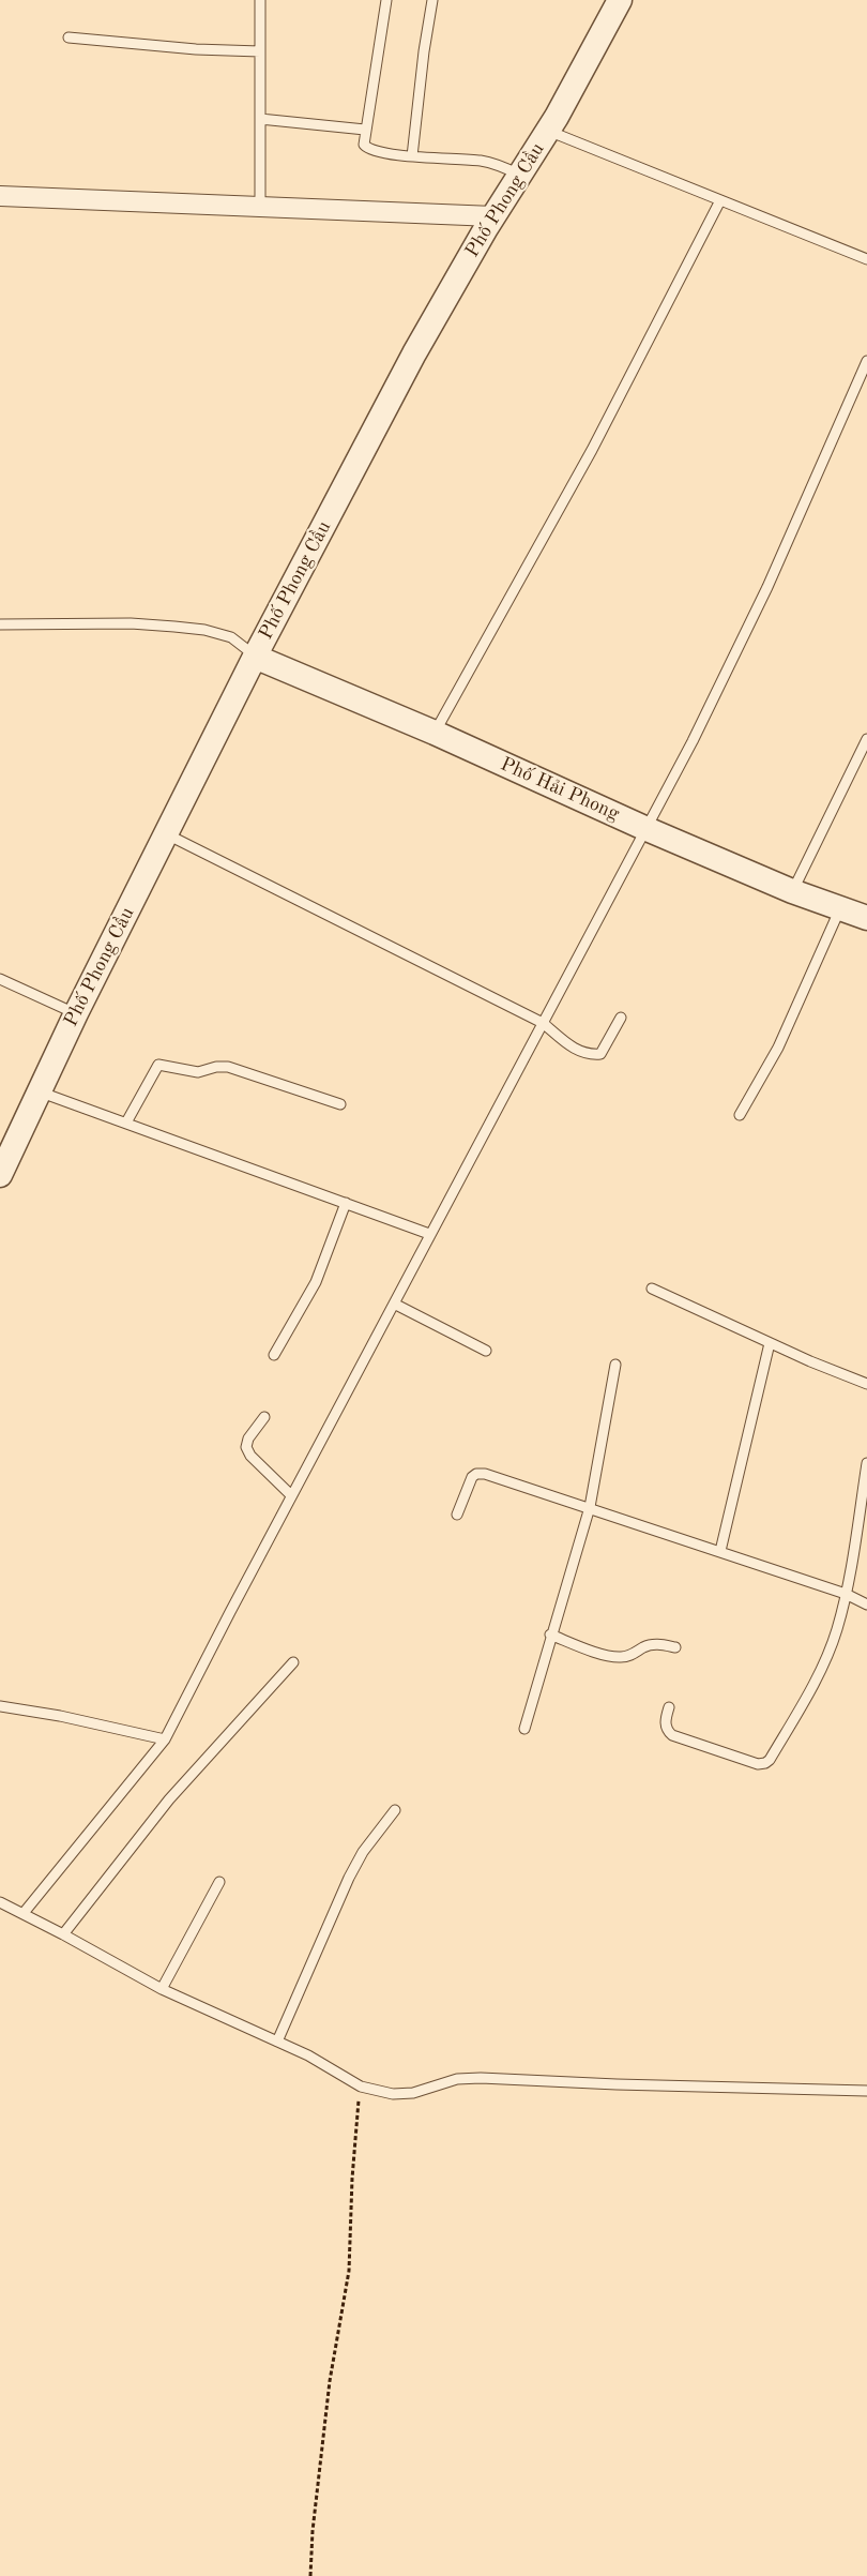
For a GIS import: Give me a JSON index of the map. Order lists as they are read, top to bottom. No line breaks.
{"streets":{"street":["Phố Phong Cầu","Phố Hải Phong"]},"crossings":[["Phố Phong Cầu","Phố Hải Phong"]]}
